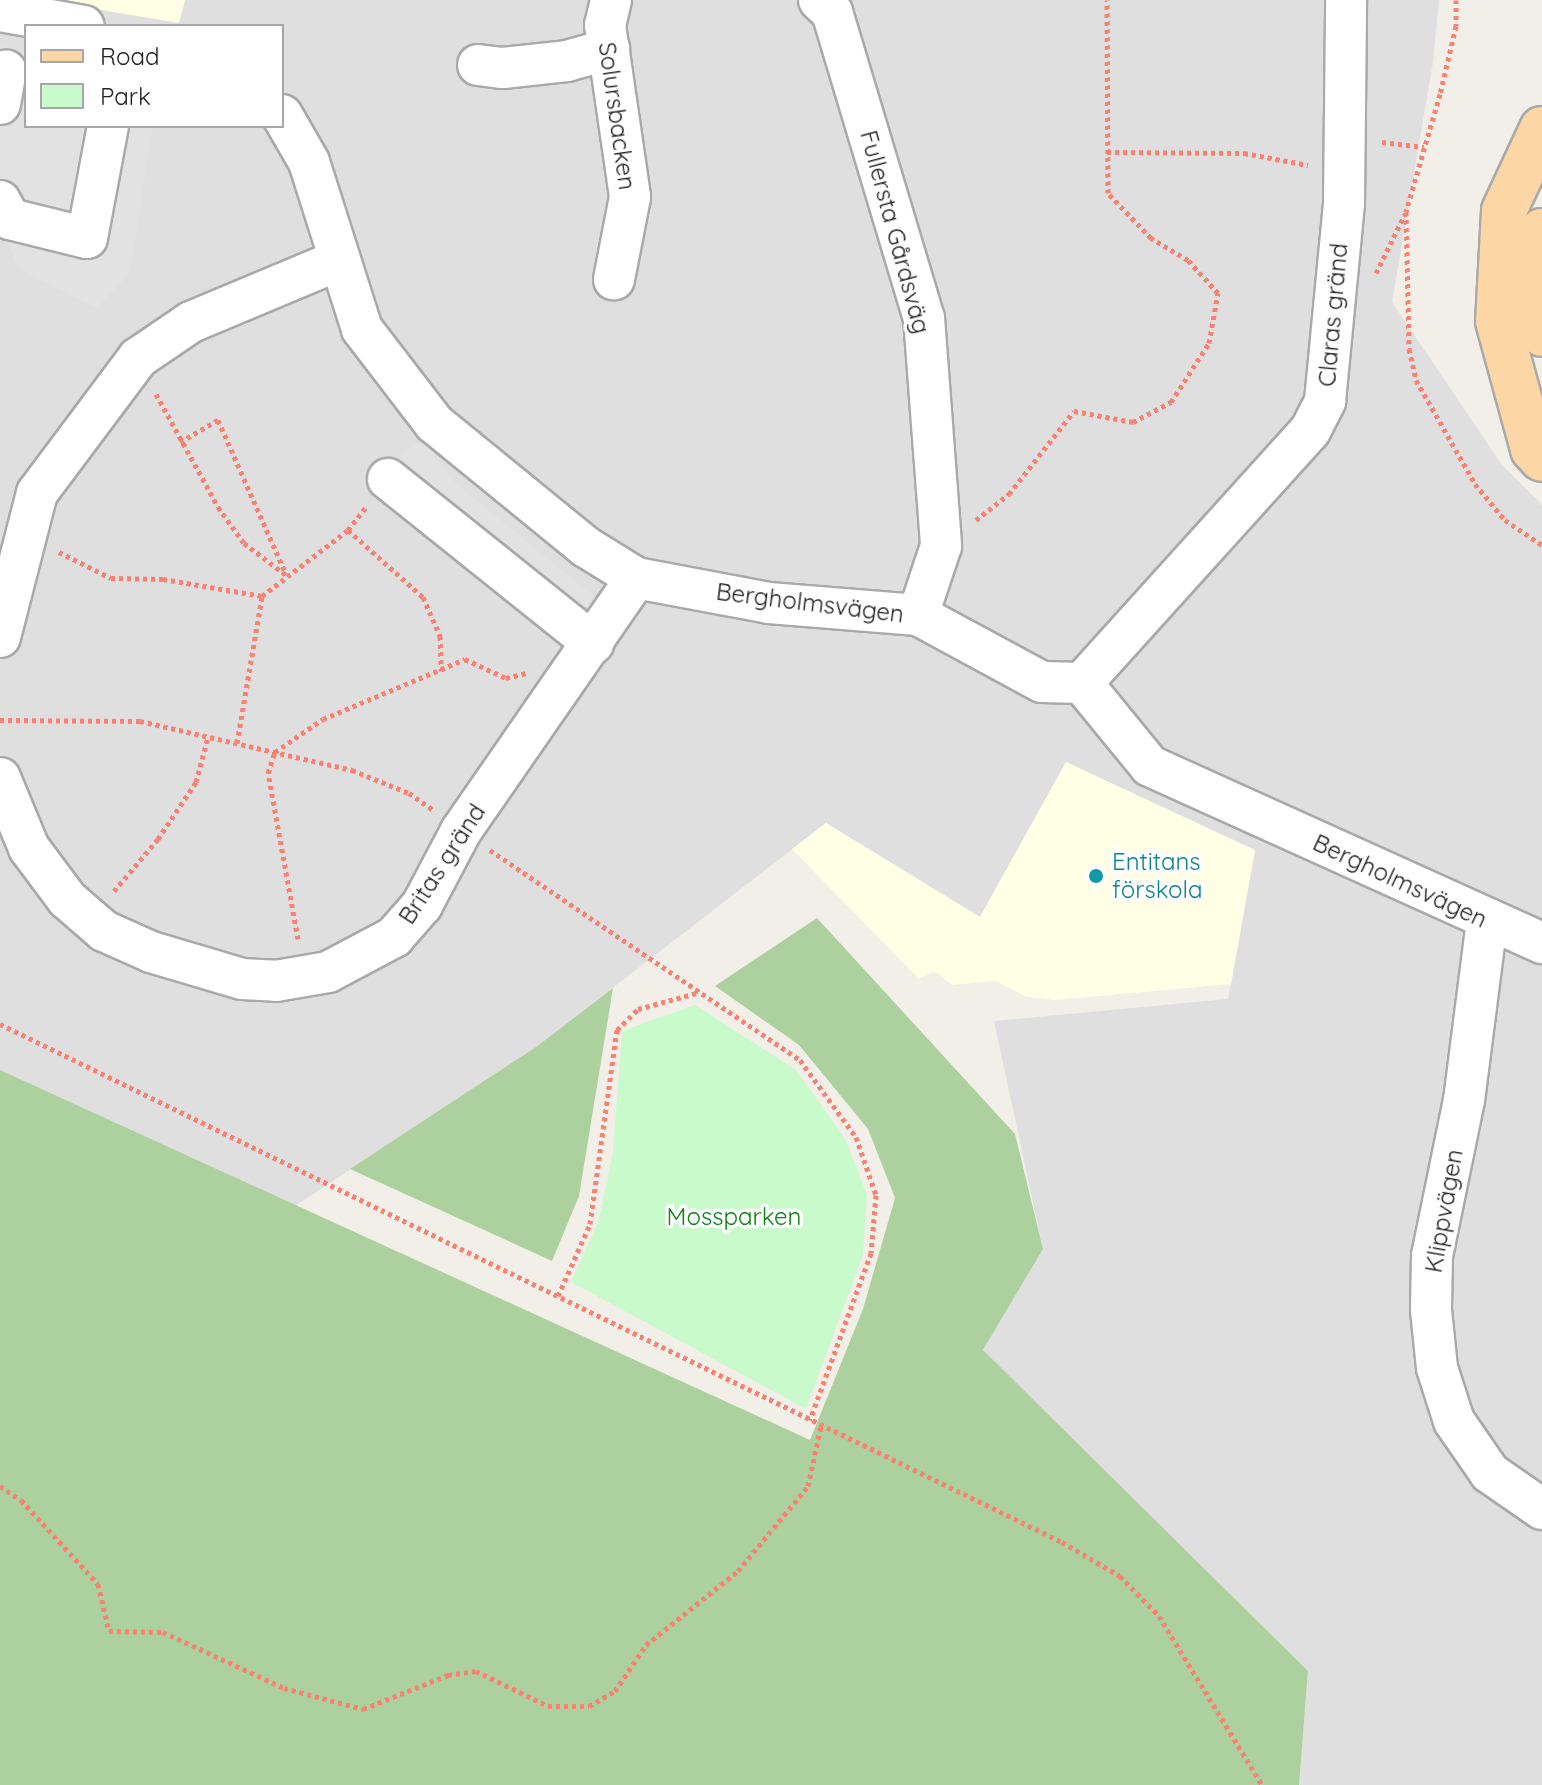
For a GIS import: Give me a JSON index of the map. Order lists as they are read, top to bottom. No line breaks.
{"streets":{"street":["Solursbacken","Fullersta Gårdsväg","Claras gränd","Bergholmsvägen","Britas gränd","Klippvägen"]},"crossings":[["Fullersta Gårdsväg","Bergholmsvägen"],["Claras gränd","Bergholmsvägen"],["Bergholmsvägen","Britas gränd"],["Bergholmsvägen","Klippvägen"]],"parks":["Mossparken"],"places":["Entitans förskola"],"legend":["Road","Park"]}
